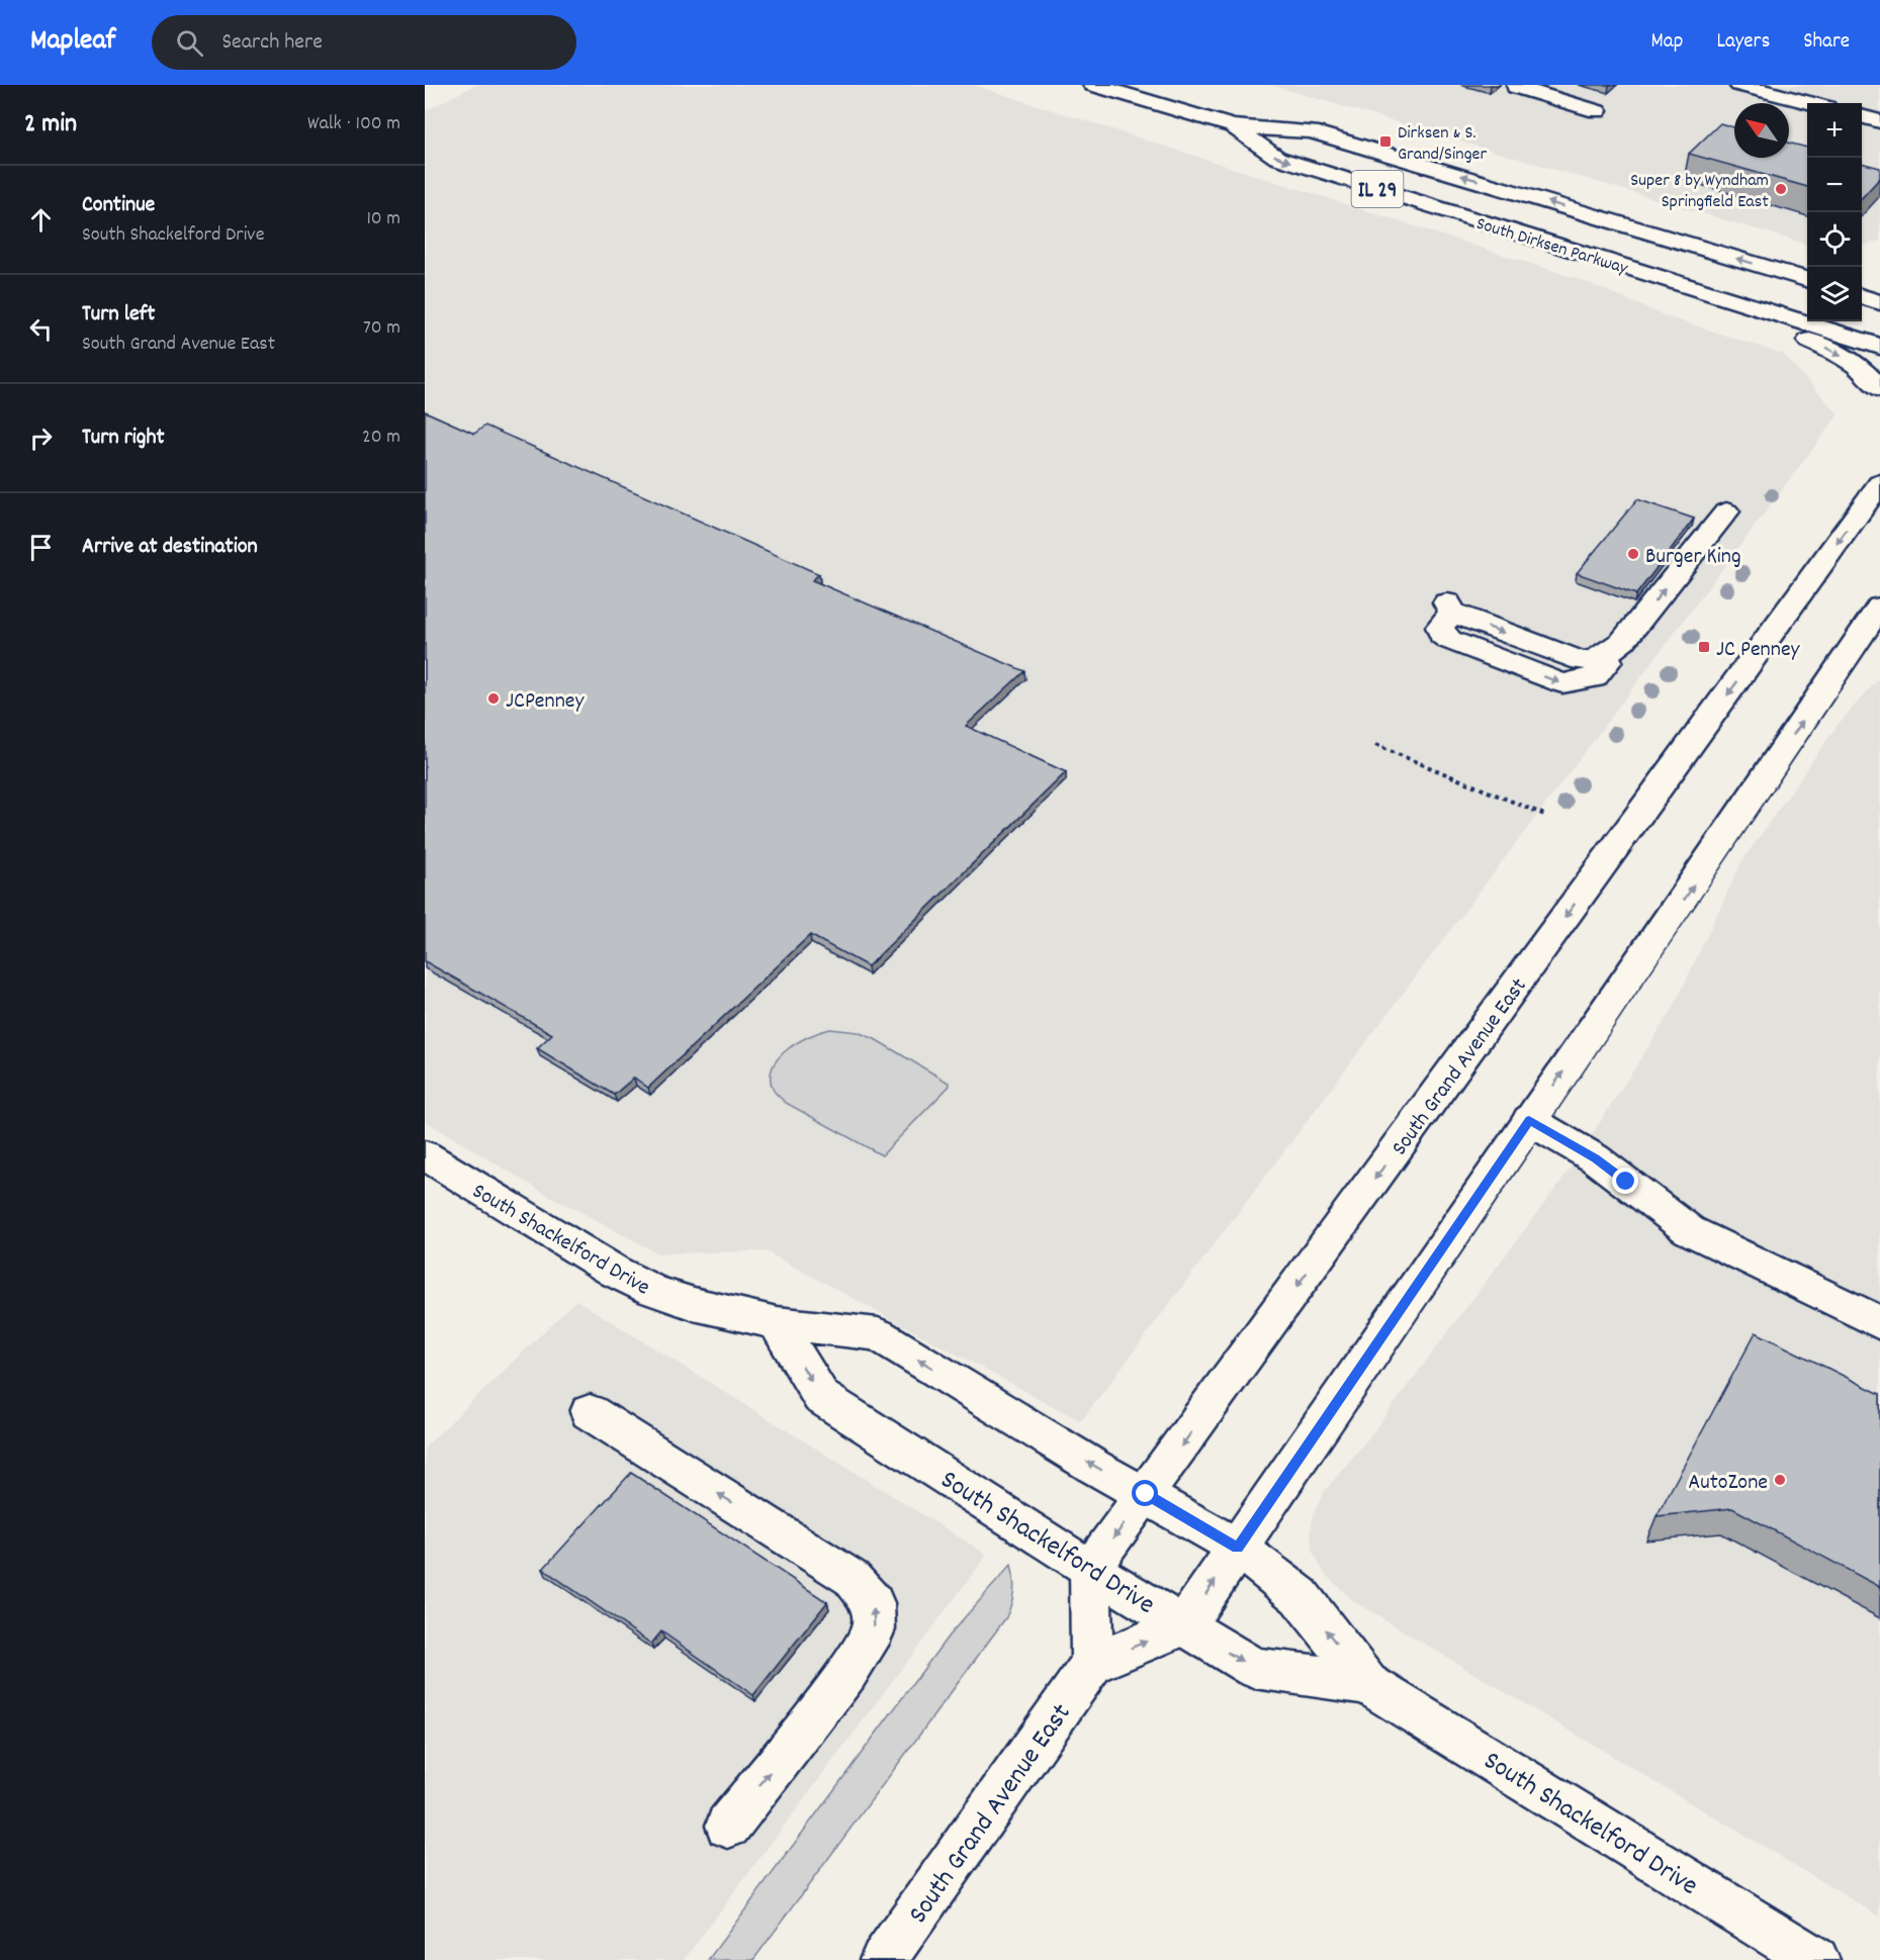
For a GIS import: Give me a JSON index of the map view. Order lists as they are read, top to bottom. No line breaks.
{"streets":{"main road":["IL 29","South Dirksen Parkway","South Grand Avenue East","South Shackelford Drive"]},"crossings":[["South Grand Avenue East","South Shackelford Drive"]],"places":{"transit":["Dirksen & S. Grand/Singer","JC Penney"],"other":["Super 8 by Wyndham Springfield East","Burger King","JCPenney","AutoZone"]},"north":"top left","page":{"header":"Mapleaf","search":"Search here","nav":["Map","Layers","Share"],"heading":["2 min","Walk · 100 m"],"map_buttons":["+","−"],"list":[["Continue","South Shackelford Drive","10 m"],["Turn left","South Grand Avenue East","70 m"],["Turn right","20 m"],"Arrive at destination"]}}
